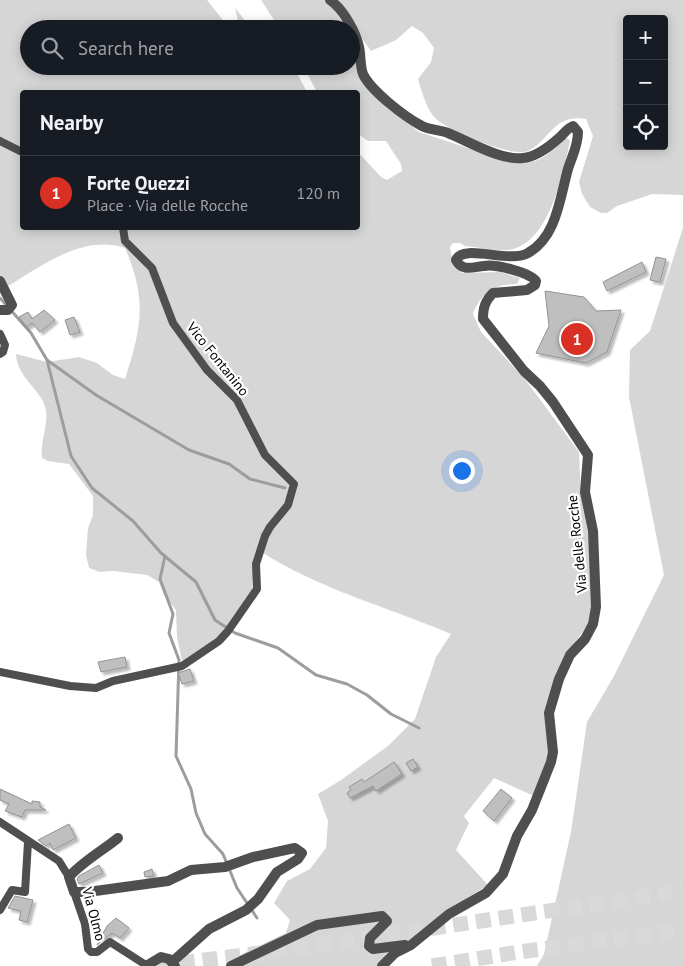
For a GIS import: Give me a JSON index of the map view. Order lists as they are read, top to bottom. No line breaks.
{"streets":{"street":["Vico Fontanino","Via delle Rocche","Via Olmo"]},"page":{"map_buttons":["+","−"],"search":"Search here","heading":"Nearby","list":[{"mark":"1","name":"Forte Quezzi","note":"Place · Via delle Rocche","value":"120 m"}],"pins":"1"}}
